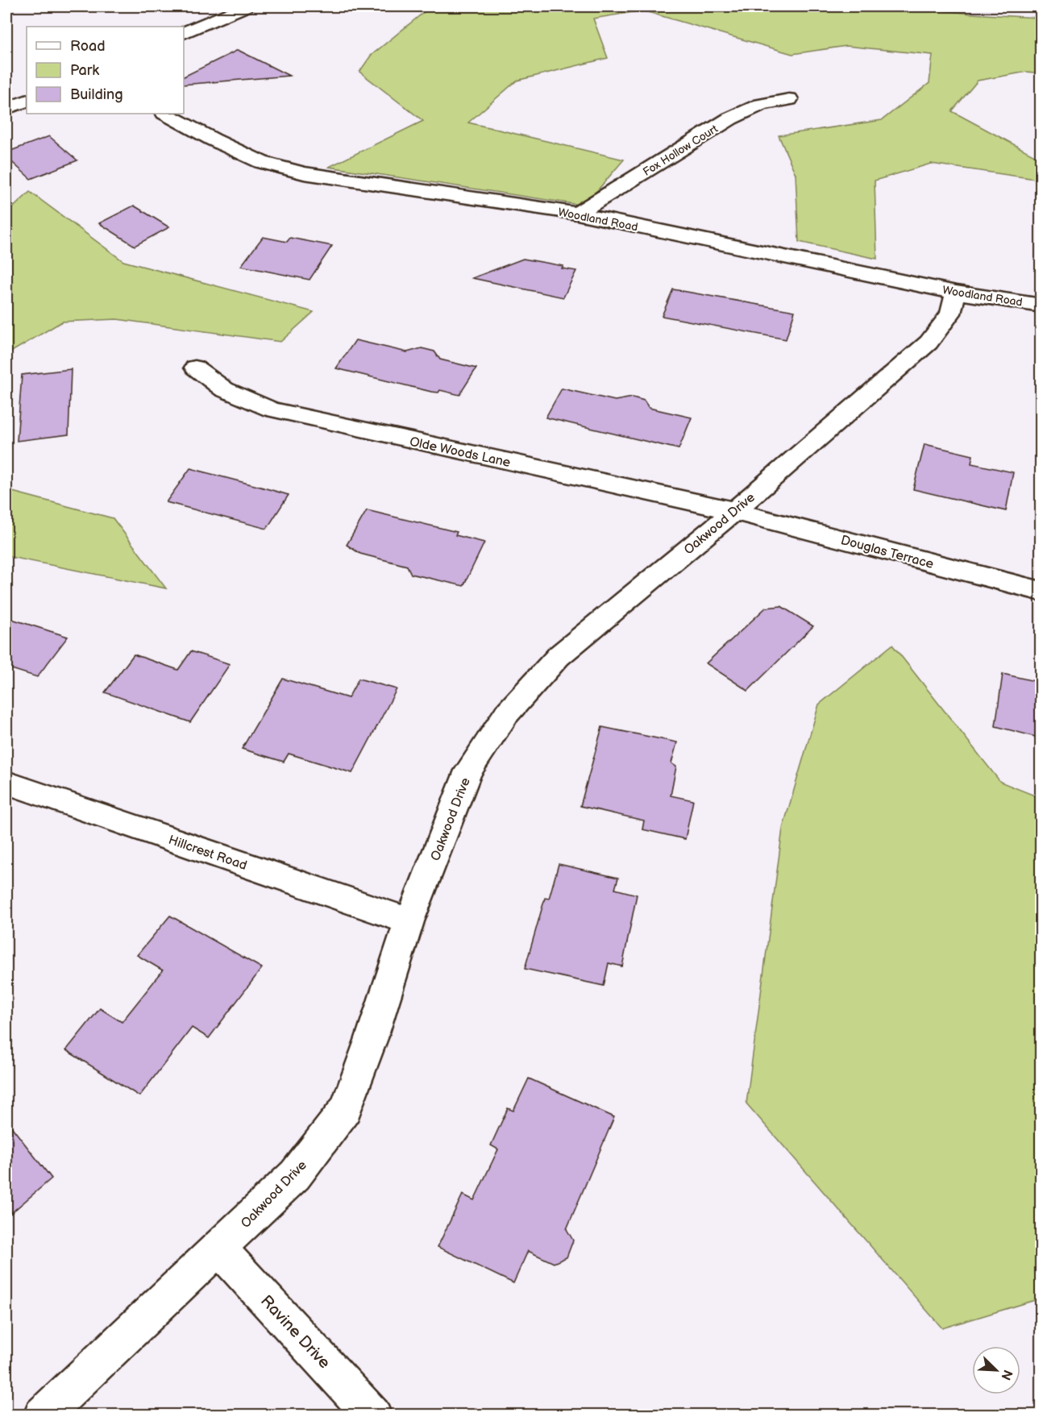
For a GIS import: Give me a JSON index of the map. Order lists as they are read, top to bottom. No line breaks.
{"streets":{"street":["Fox Hollow Court","Woodland Road","Olde Woods Lane","Oakwood Drive","Douglas Terrace","Hillcrest Road","Ravine Drive"]},"crossings":[["Fox Hollow Court","Woodland Road"],["Woodland Road","Oakwood Drive"],["Olde Woods Lane","Oakwood Drive"],["Olde Woods Lane","Douglas Terrace"],["Oakwood Drive","Douglas Terrace"],["Oakwood Drive","Hillcrest Road"],["Oakwood Drive","Ravine Drive"]],"legend":["Road","Park","Building"],"north":"bottom right"}
